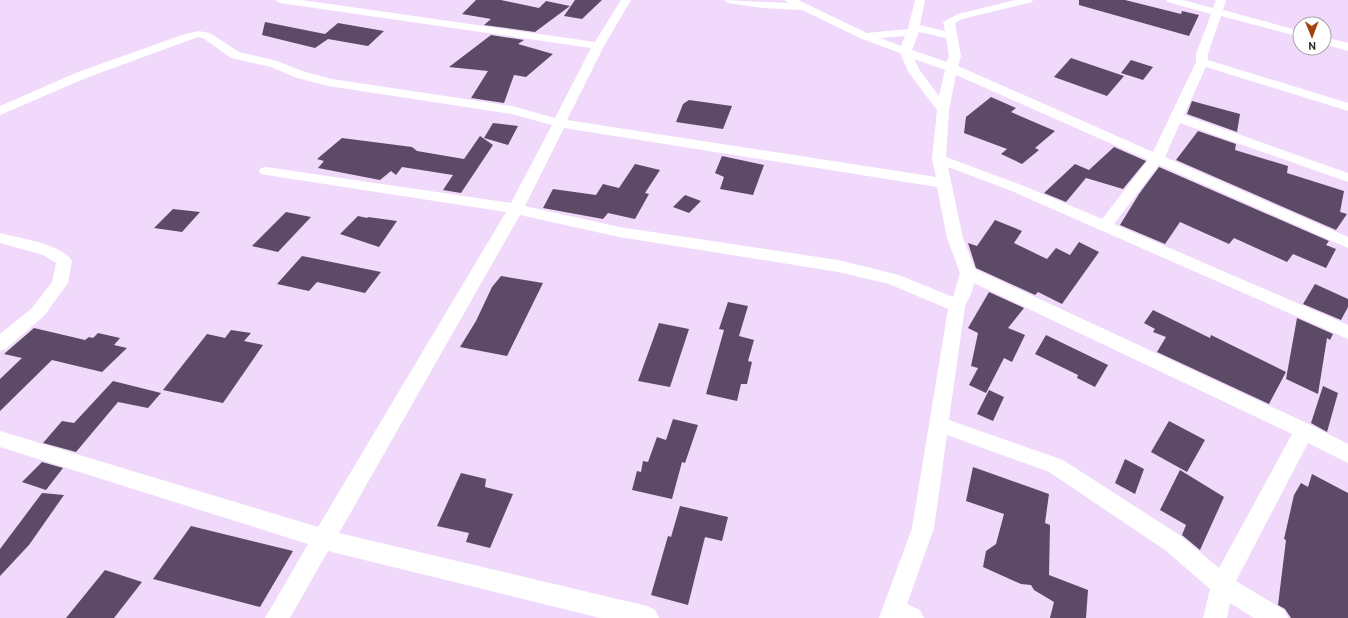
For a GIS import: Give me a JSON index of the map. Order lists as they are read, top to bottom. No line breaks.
{"north":"bottom"}
